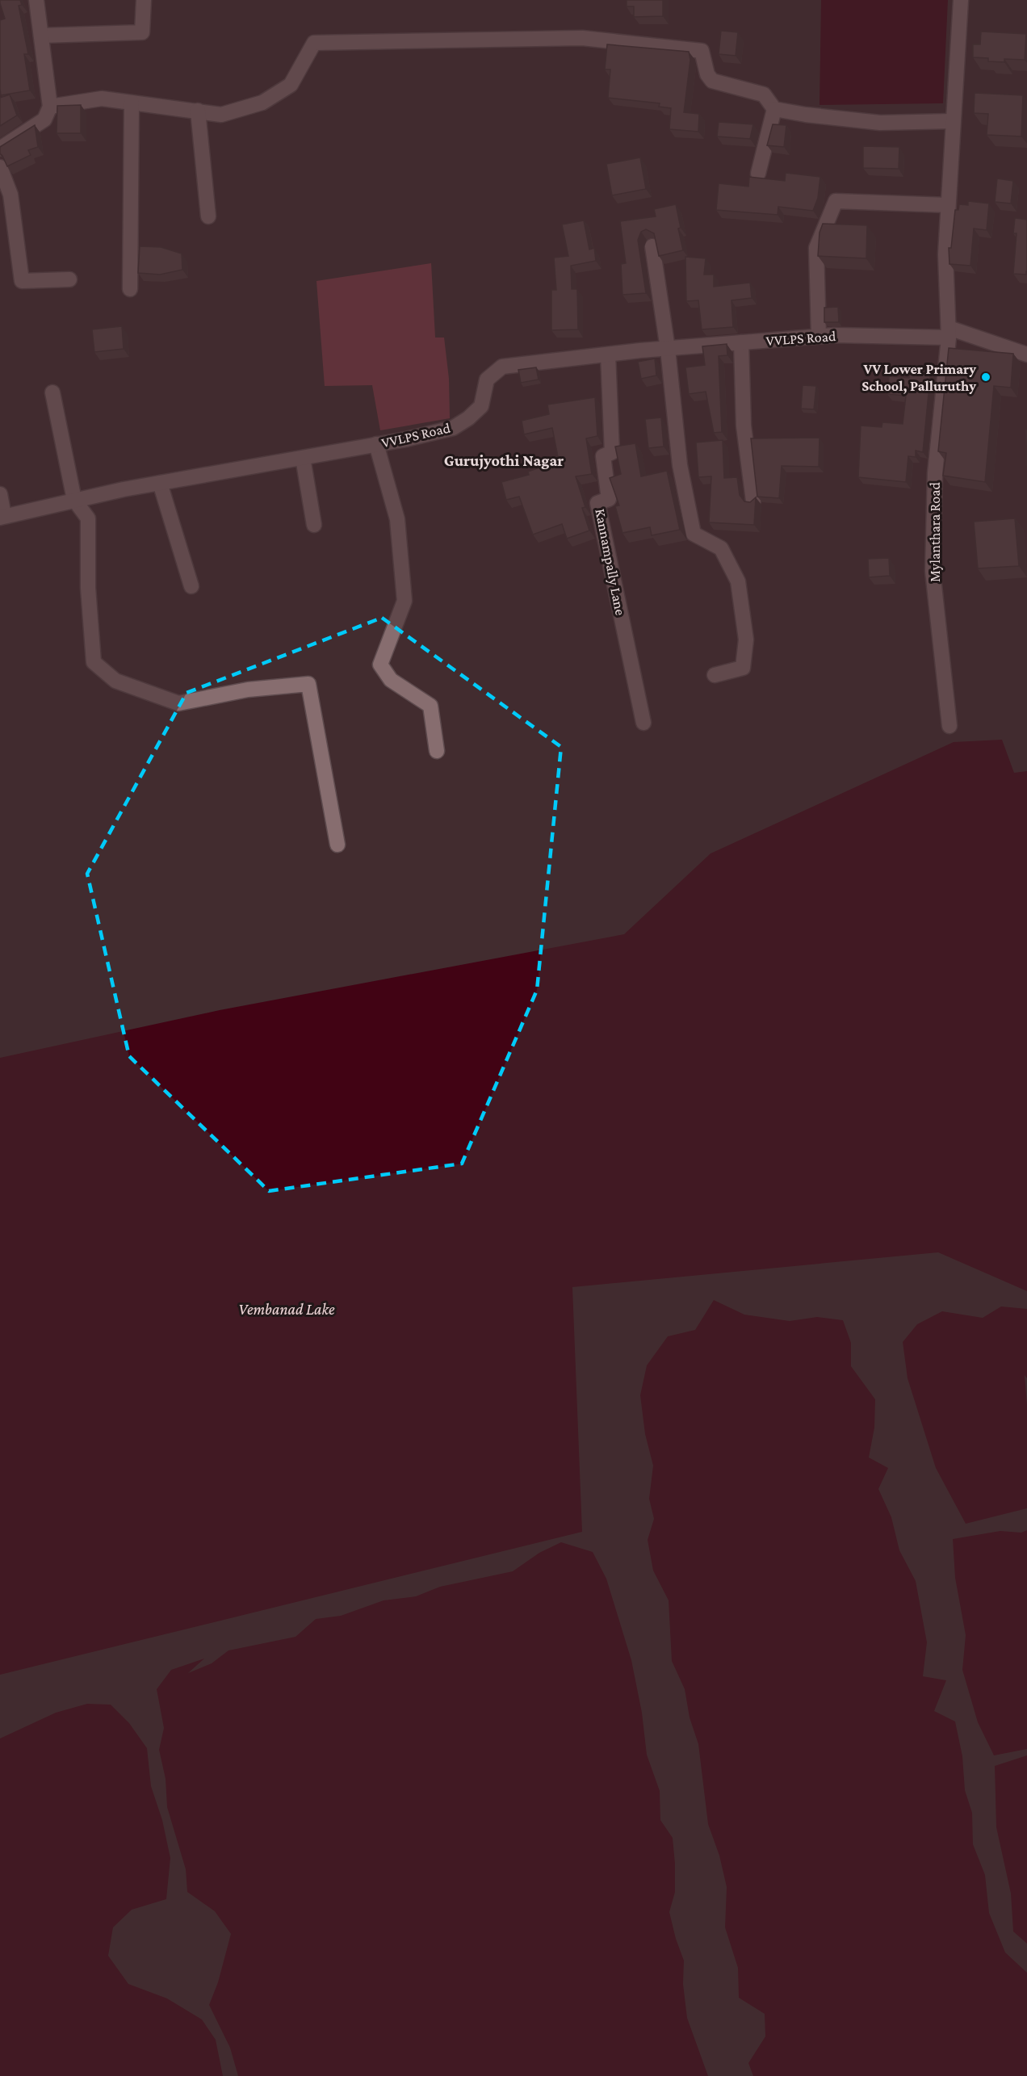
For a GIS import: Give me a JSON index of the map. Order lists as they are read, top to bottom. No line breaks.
{"streets":{"street":["VVLPS Road","Mylanthara Road","Kannampally Lane"]},"crossings":[["VVLPS Road","Mylanthara Road"],["VVLPS Road","Kannampally Lane"]],"districts":["Gurujyothi Nagar"],"water":["Vembanad Lake"],"places":["VV Lower Primary School, Palluruthy"]}
